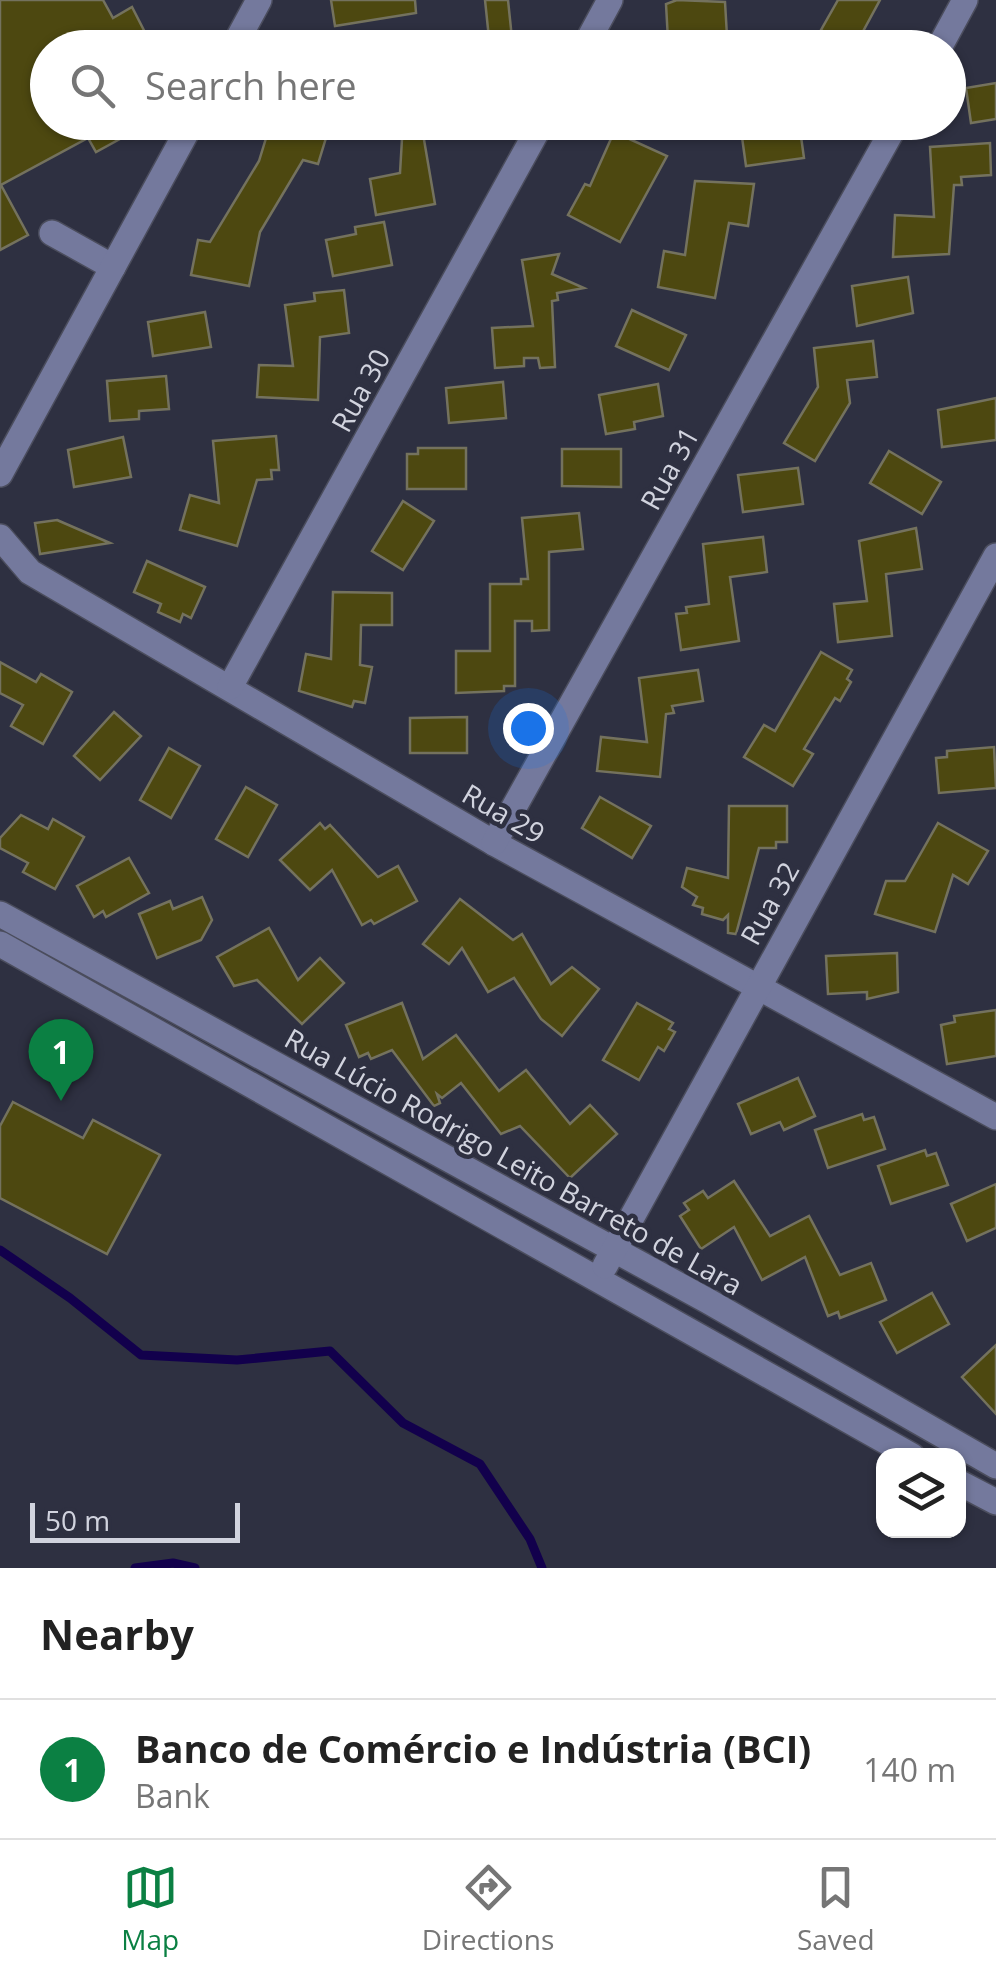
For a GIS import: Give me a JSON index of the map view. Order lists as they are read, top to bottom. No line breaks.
{"streets":{"street":["Rua 30","Rua 31","Rua 29","Rua 32","Rua Lúcio Rodrigo Leito Barreto de Lara"]},"crossings":[["Rua 30","Rua 29"],["Rua 31","Rua 29"],["Rua 29","Rua 32"],["Rua 32","Rua Lúcio Rodrigo Leito Barreto de Lara"]],"scale_bar":"50 m","page":{"search":"Search here","pins":"1","scale":"50 m","heading":"Nearby","list":[{"mark":"1","name":"Banco de Comércio e Indústria (BCI)","note":"Bank","value":"140 m"}],"nav":["Map","Directions","Saved"]}}
